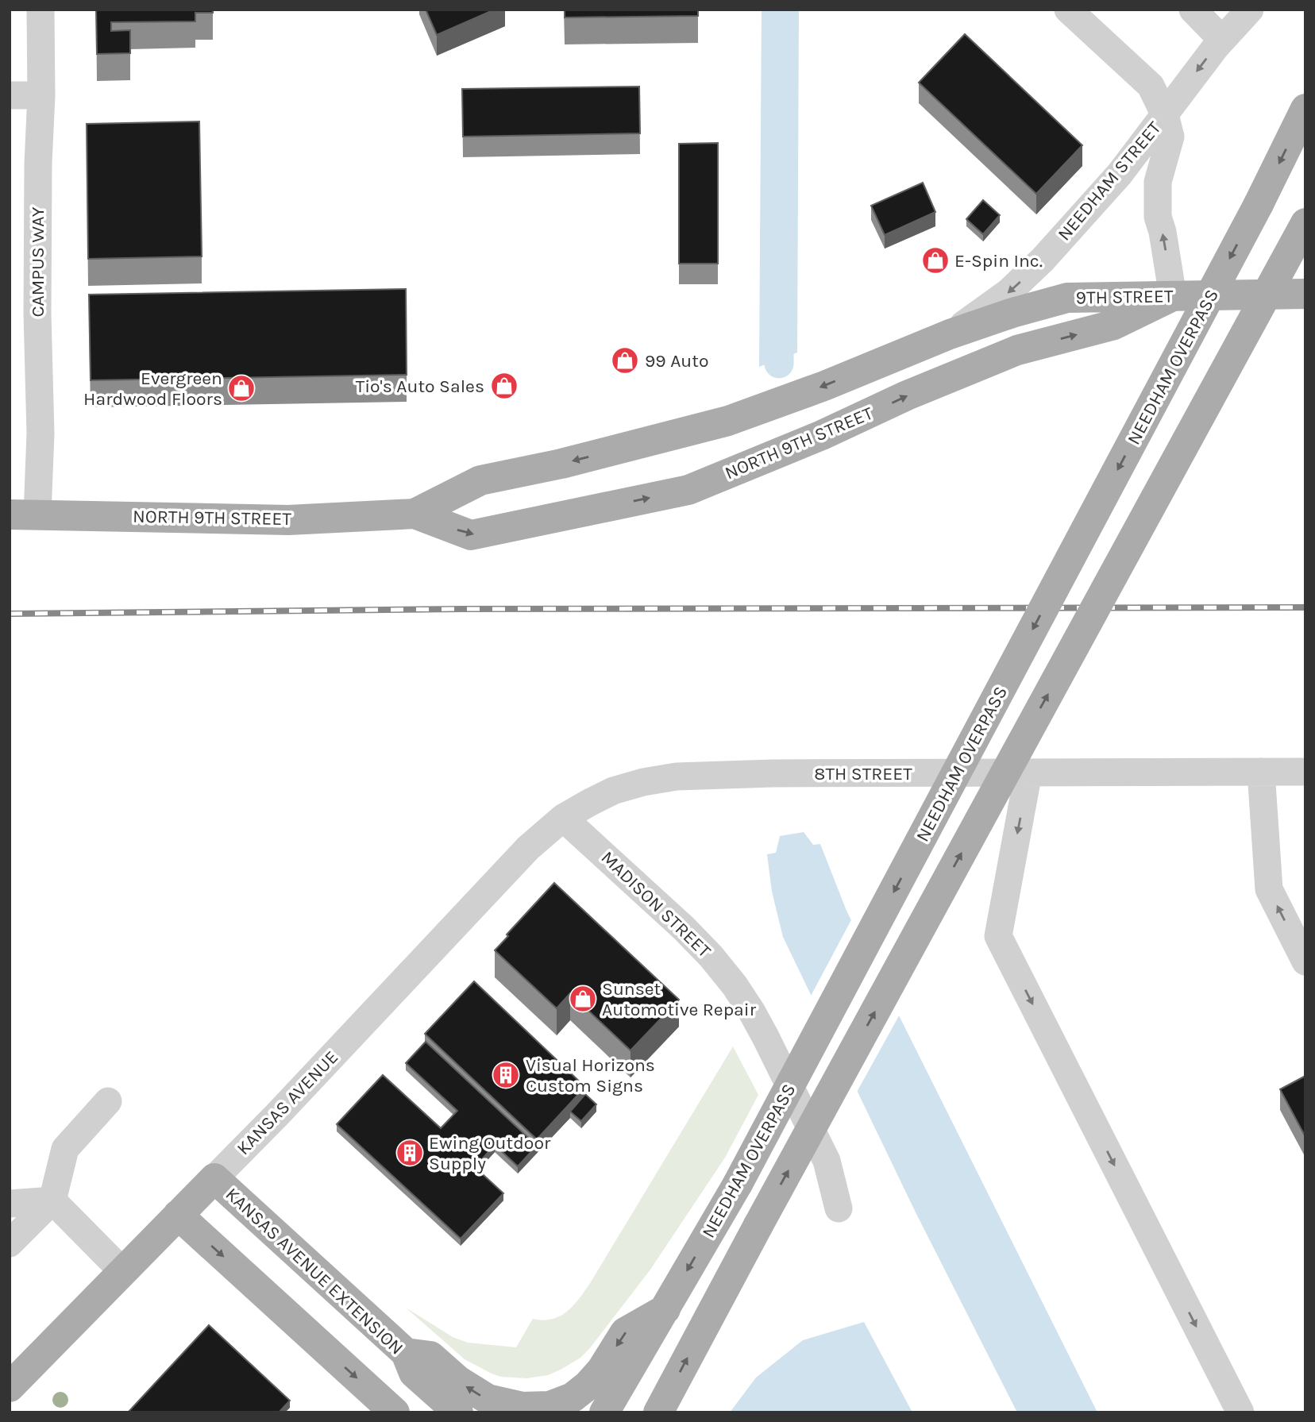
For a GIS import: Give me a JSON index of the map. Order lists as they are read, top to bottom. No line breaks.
{"streets":{"main road":["9TH STREET","NEEDHAM OVERPASS","NORTH 9TH STREET","KANSAS AVENUE","KANSAS AVENUE EXTENSION"],"street":["NEEDHAM STREET","CAMPUS WAY","8TH STREET","MADISON STREET"]},"crossings":[["NEEDHAM STREET","9TH STREET"],["NEEDHAM STREET","NORTH 9TH STREET"],["CAMPUS WAY","NORTH 9TH STREET"],["9TH STREET","NORTH 9TH STREET"],["8TH STREET","MADISON STREET"],["8TH STREET","KANSAS AVENUE"],["MADISON STREET","KANSAS AVENUE"],["KANSAS AVENUE","KANSAS AVENUE EXTENSION"]],"one_way":["NEEDHAM STREET"],"places":{"shop":["E-Spin Inc.","99 Auto","Tio's Auto Sales","Evergreen Hardwood Floors","Sunset Automotive Repair"],"building":["Visual Horizons Custom Signs","Ewing Outdoor Supply"]}}
